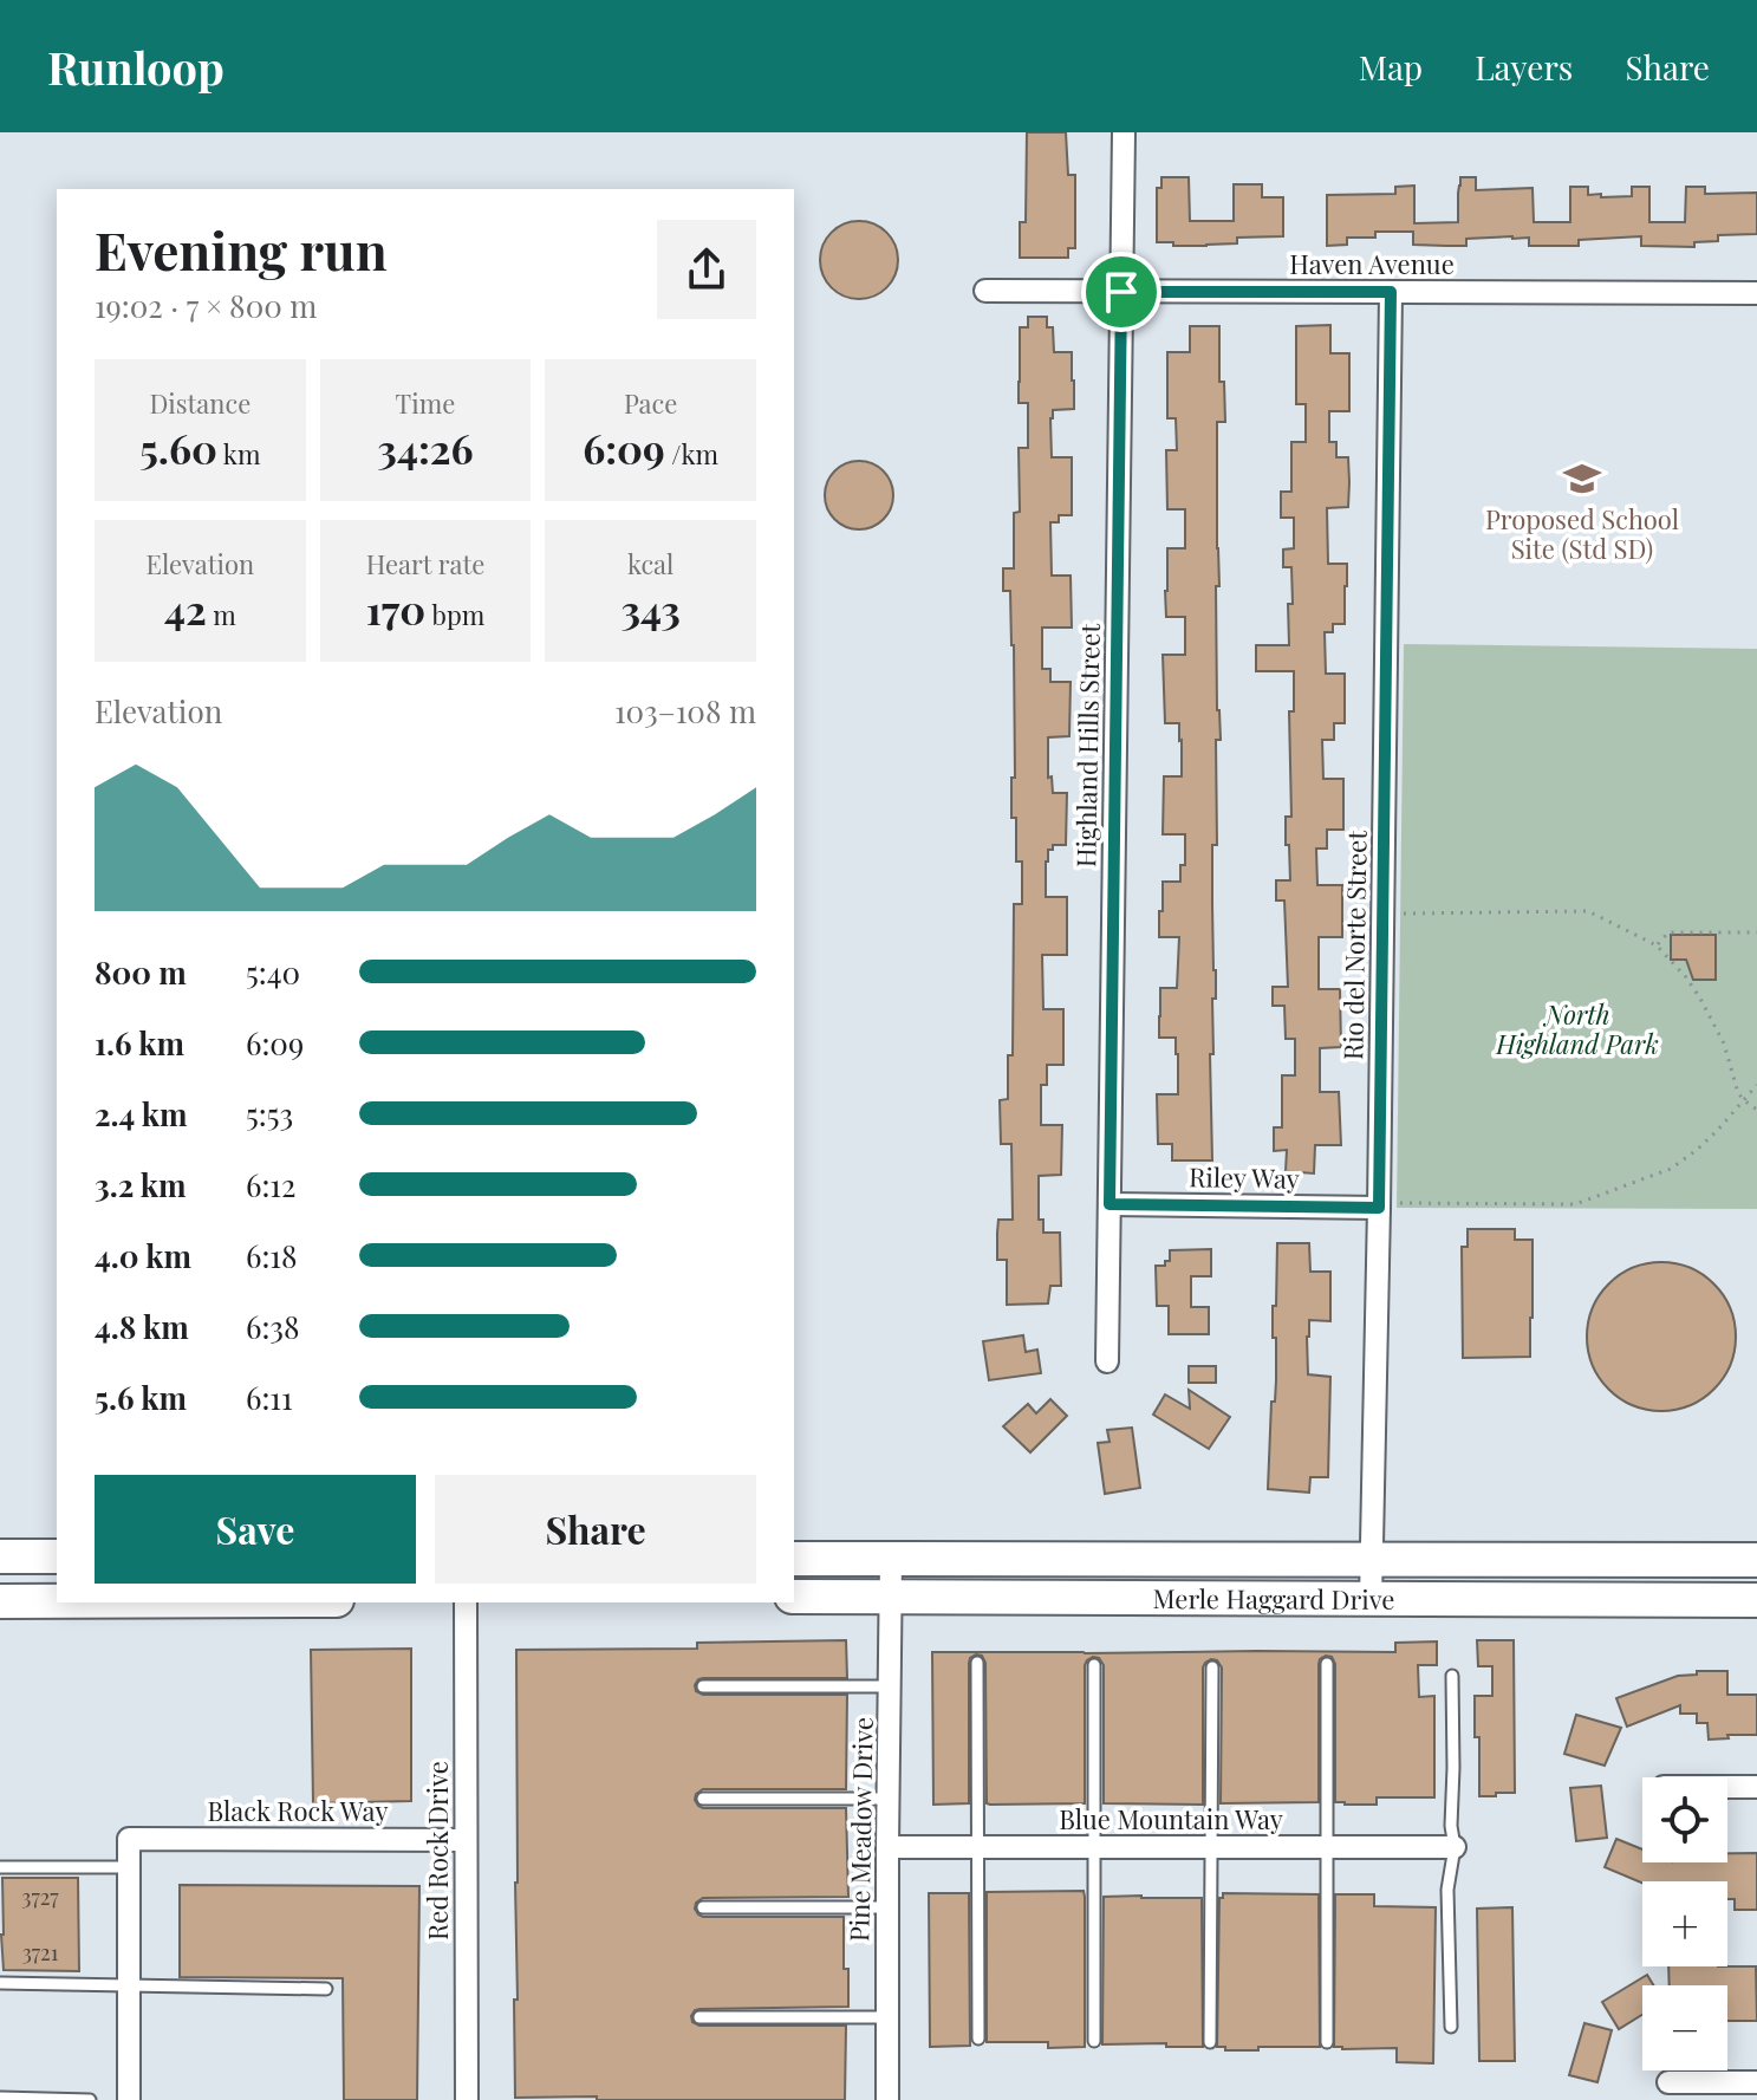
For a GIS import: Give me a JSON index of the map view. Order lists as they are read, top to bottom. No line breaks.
{"streets":{"main road":["Merle Haggard Drive"],"street":["Haven Avenue","Highland Hills Street","Rio del Norte Street","Riley Way","Black Rock Way","Blue Mountain Way","Pine Meadow Drive","Red Rock Drive"]},"crossings":[["Haven Avenue","Highland Hills Street"],["Haven Avenue","Rio del Norte Street"],["Highland Hills Street","Riley Way"],["Rio del Norte Street","Riley Way"],["Rio del Norte Street","Merle Haggard Drive"],["Merle Haggard Drive","Pine Meadow Drive"],["Black Rock Way","Red Rock Drive"],["Blue Mountain Way","Pine Meadow Drive"]],"parks":["North Highland Park"],"places":{"school or university":["Proposed School Site (Std SD)"]},"house_numbers":["3727","3721"],"page":{"header":"Runloop","nav":["Map","Layers","Share"],"heading":["Evening run","19:02 · 7 × 800 m"],"stats":[["Distance","5.60 km"],["Time","34:26"],["Pace","6:09 /km"],["Elevation","42 m"],["Heart rate","170 bpm"],["kcal","343"]],"chart":["Elevation","103–108 m"],"list":[{"name":"800 m","note":"5:40"},{"name":"1.6 km","note":"6:09"},{"name":"2.4 km","note":"5:53"},{"name":"3.2 km","note":"6:12"},{"name":"4.0 km","note":"6:18"},{"name":"4.8 km","note":"6:38"},{"name":"5.6 km","note":"6:11"}],"buttons":["Save","Share"],"map_buttons":["+","−"]}}
